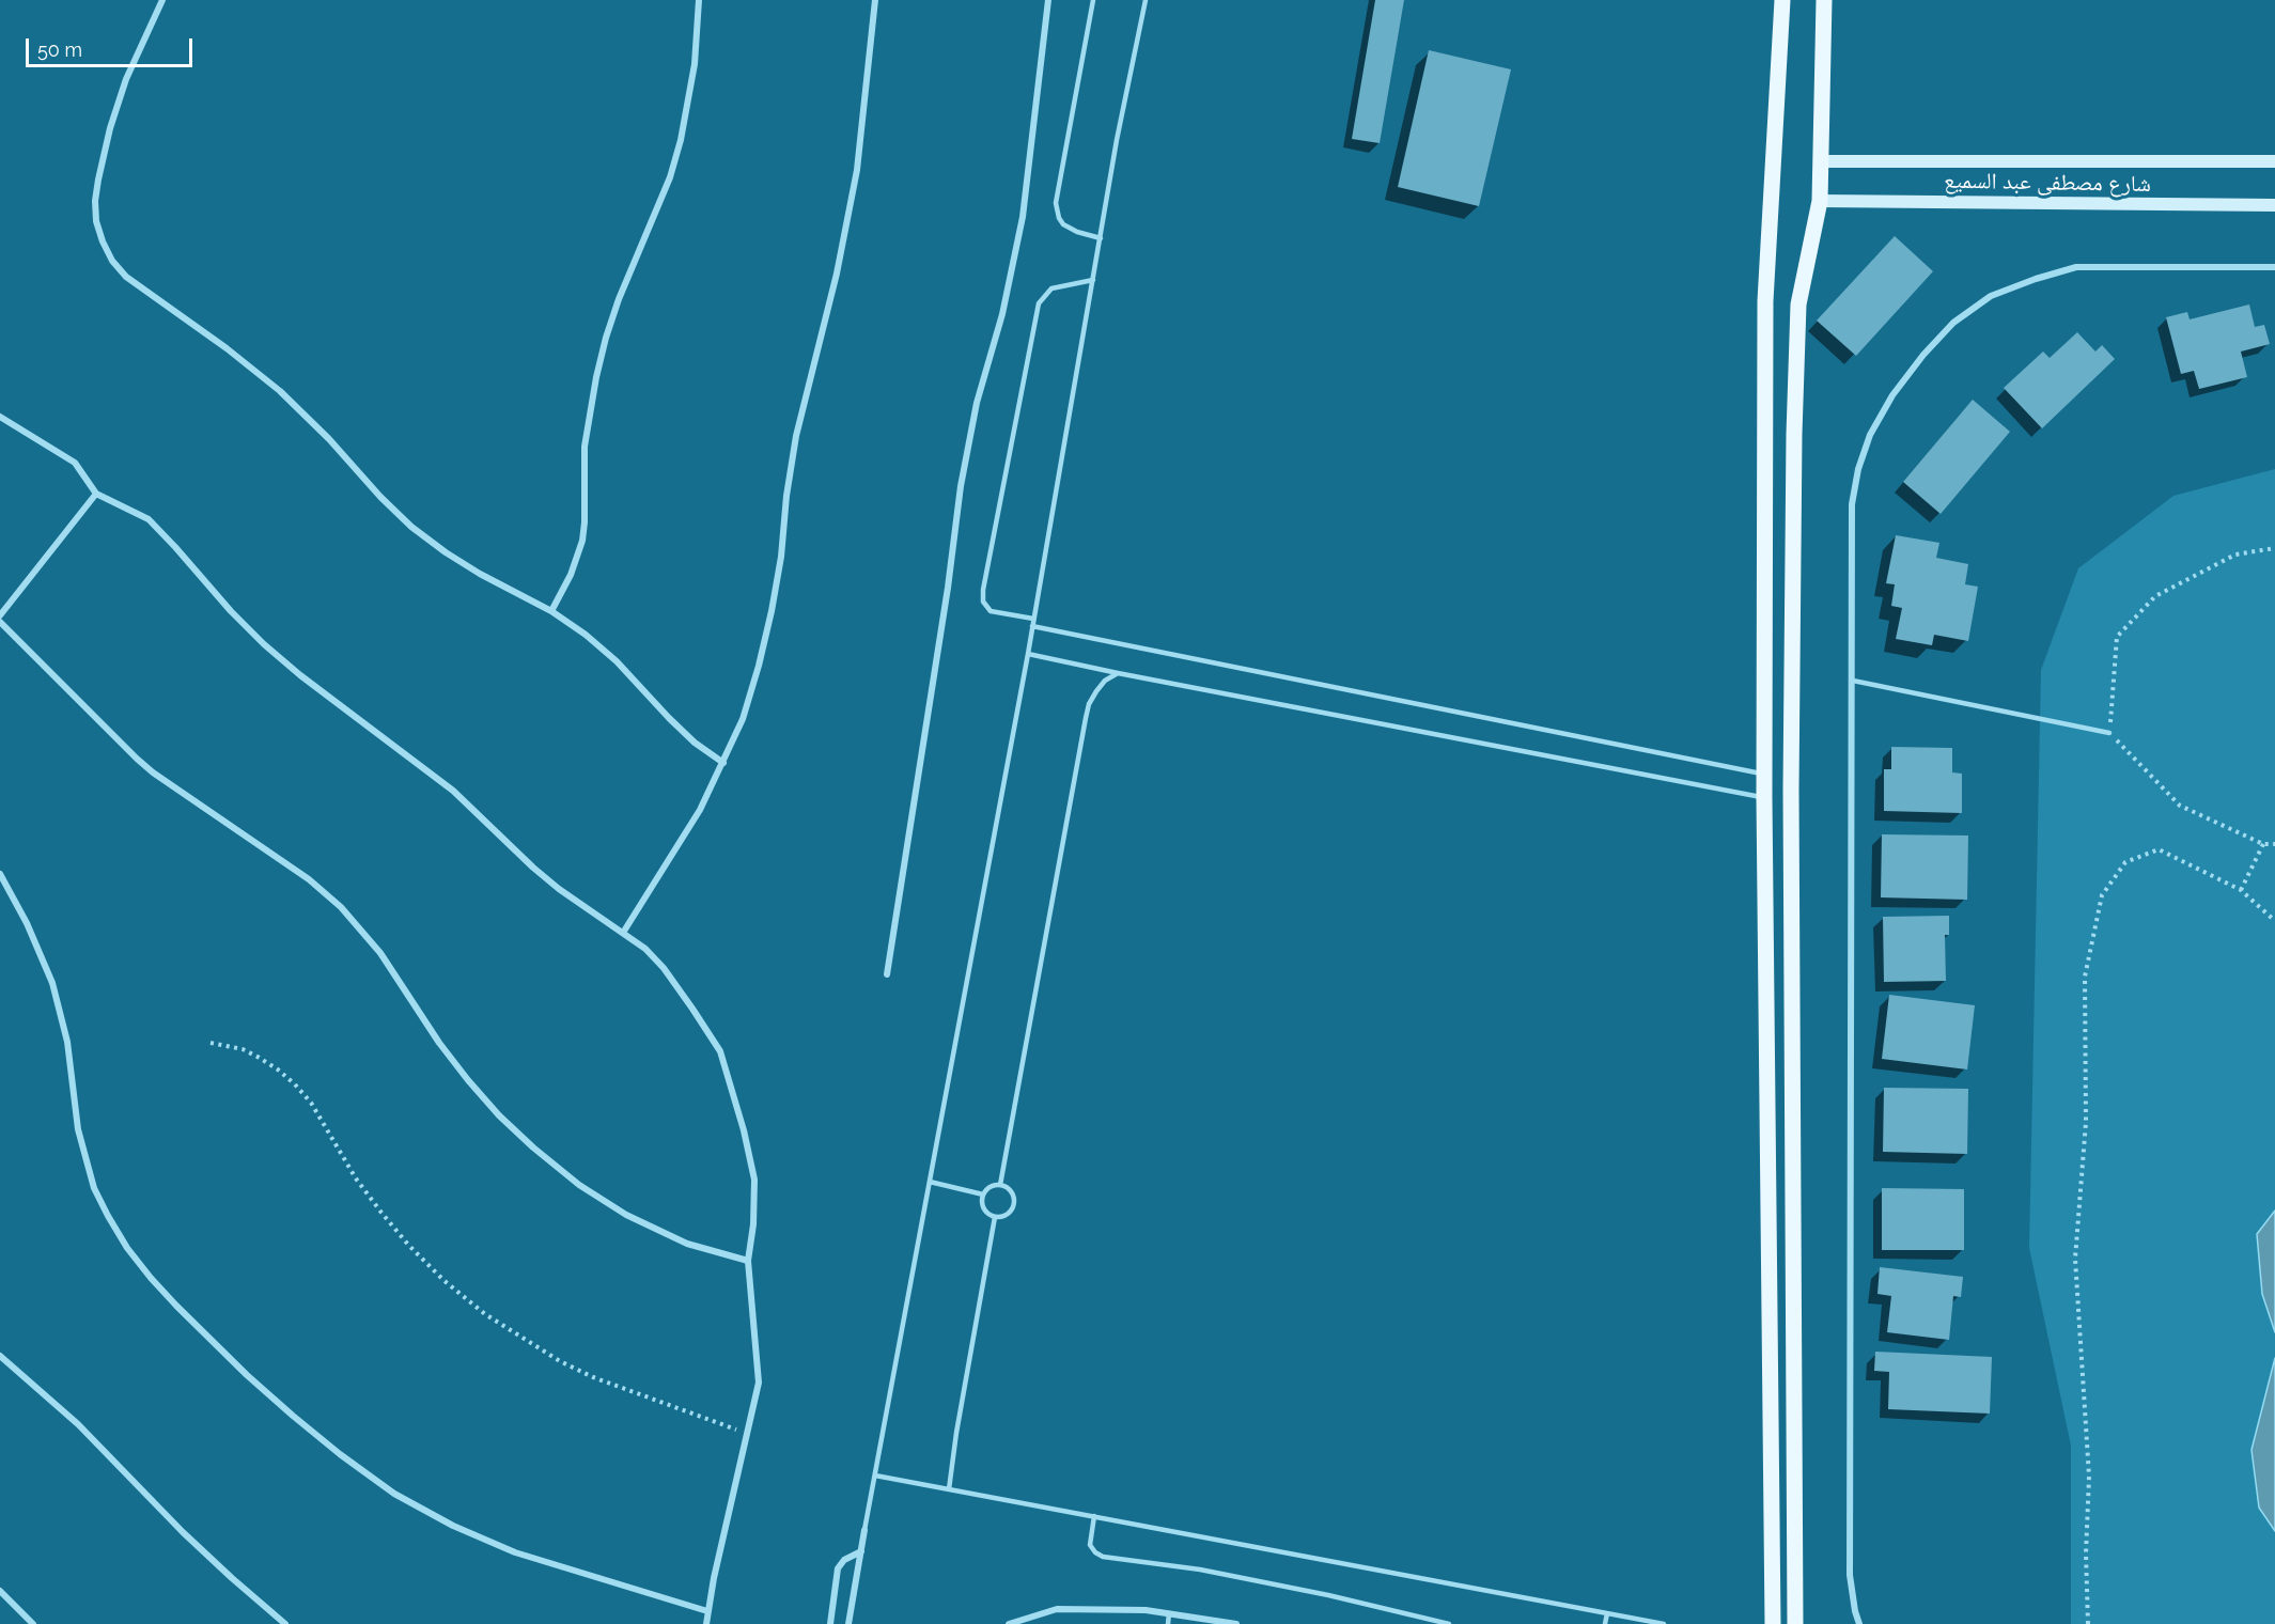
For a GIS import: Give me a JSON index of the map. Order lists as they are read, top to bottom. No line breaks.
{"streets":{"street":["شارع مصطفى عبد السميع"]},"scale_bar":"50 m"}
